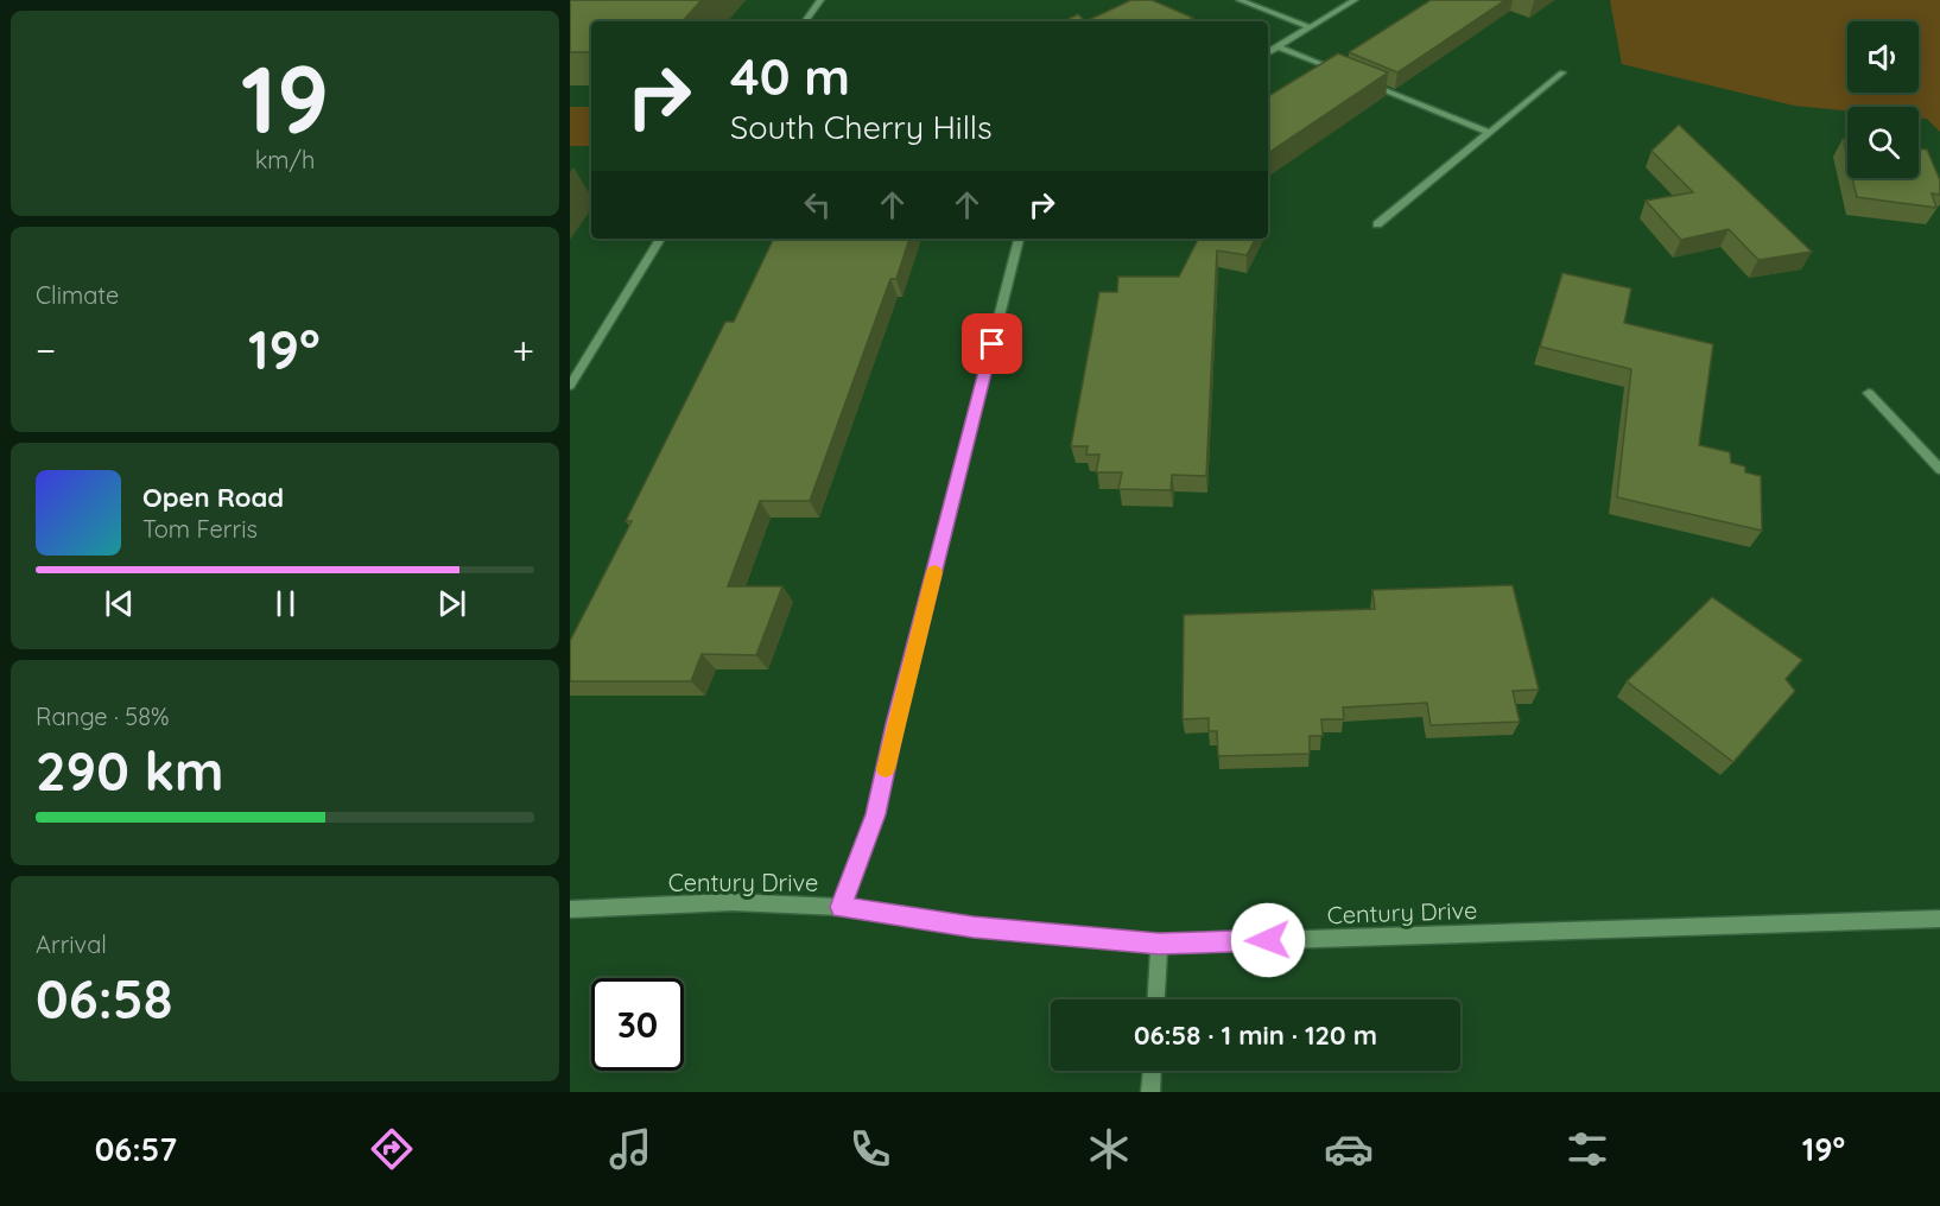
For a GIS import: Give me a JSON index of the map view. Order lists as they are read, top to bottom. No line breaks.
{"streets":{"street":["Century Drive"]},"page":{"tile":[["19","km/h"],"Climate",["Range · 58%","290 km"],["Arrival","06:58"]],"turn":["40 m","South Cherry Hills"],"heat":["−","19°","+"],"song":["Open Road","Tom Ferris"],"limit":"30","trip":"06:58 · 1 min · 120 m","tabs":["06:57","19°"]}}
